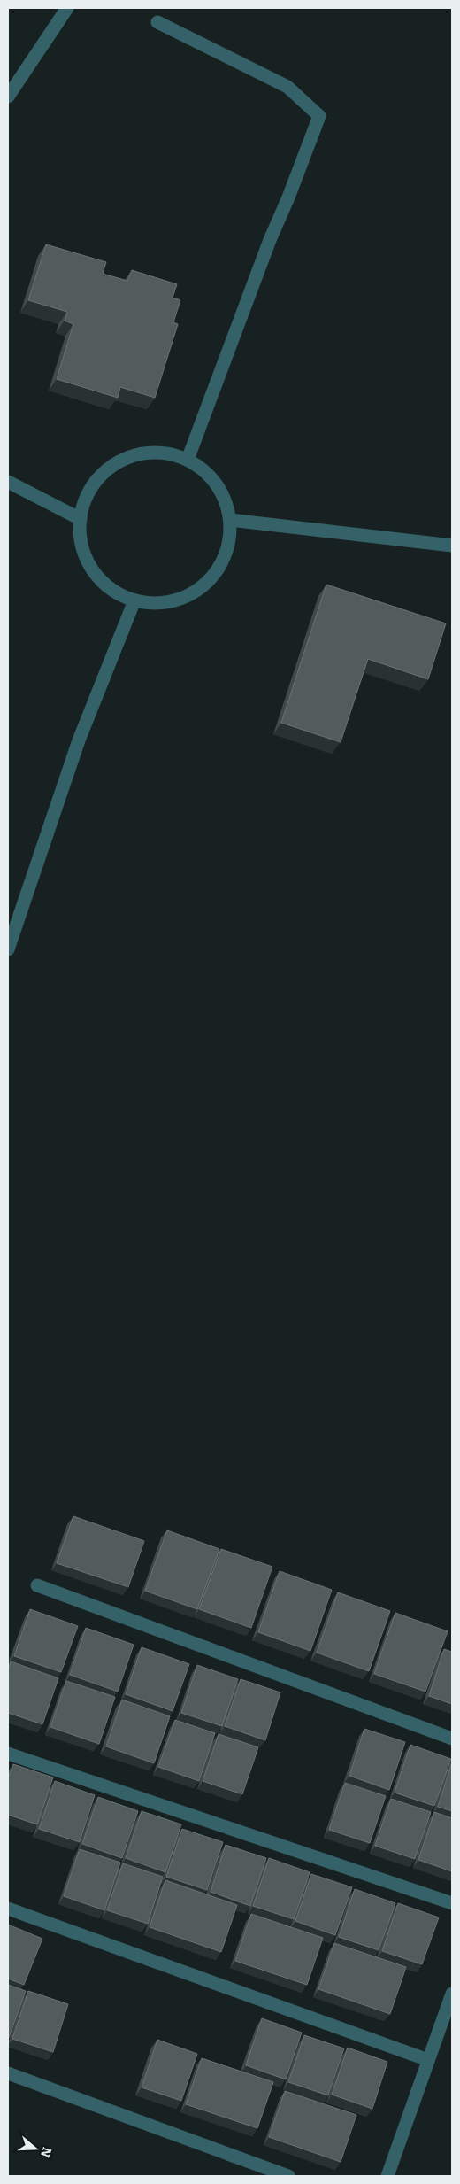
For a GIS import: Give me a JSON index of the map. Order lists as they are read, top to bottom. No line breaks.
{"north":"right"}
